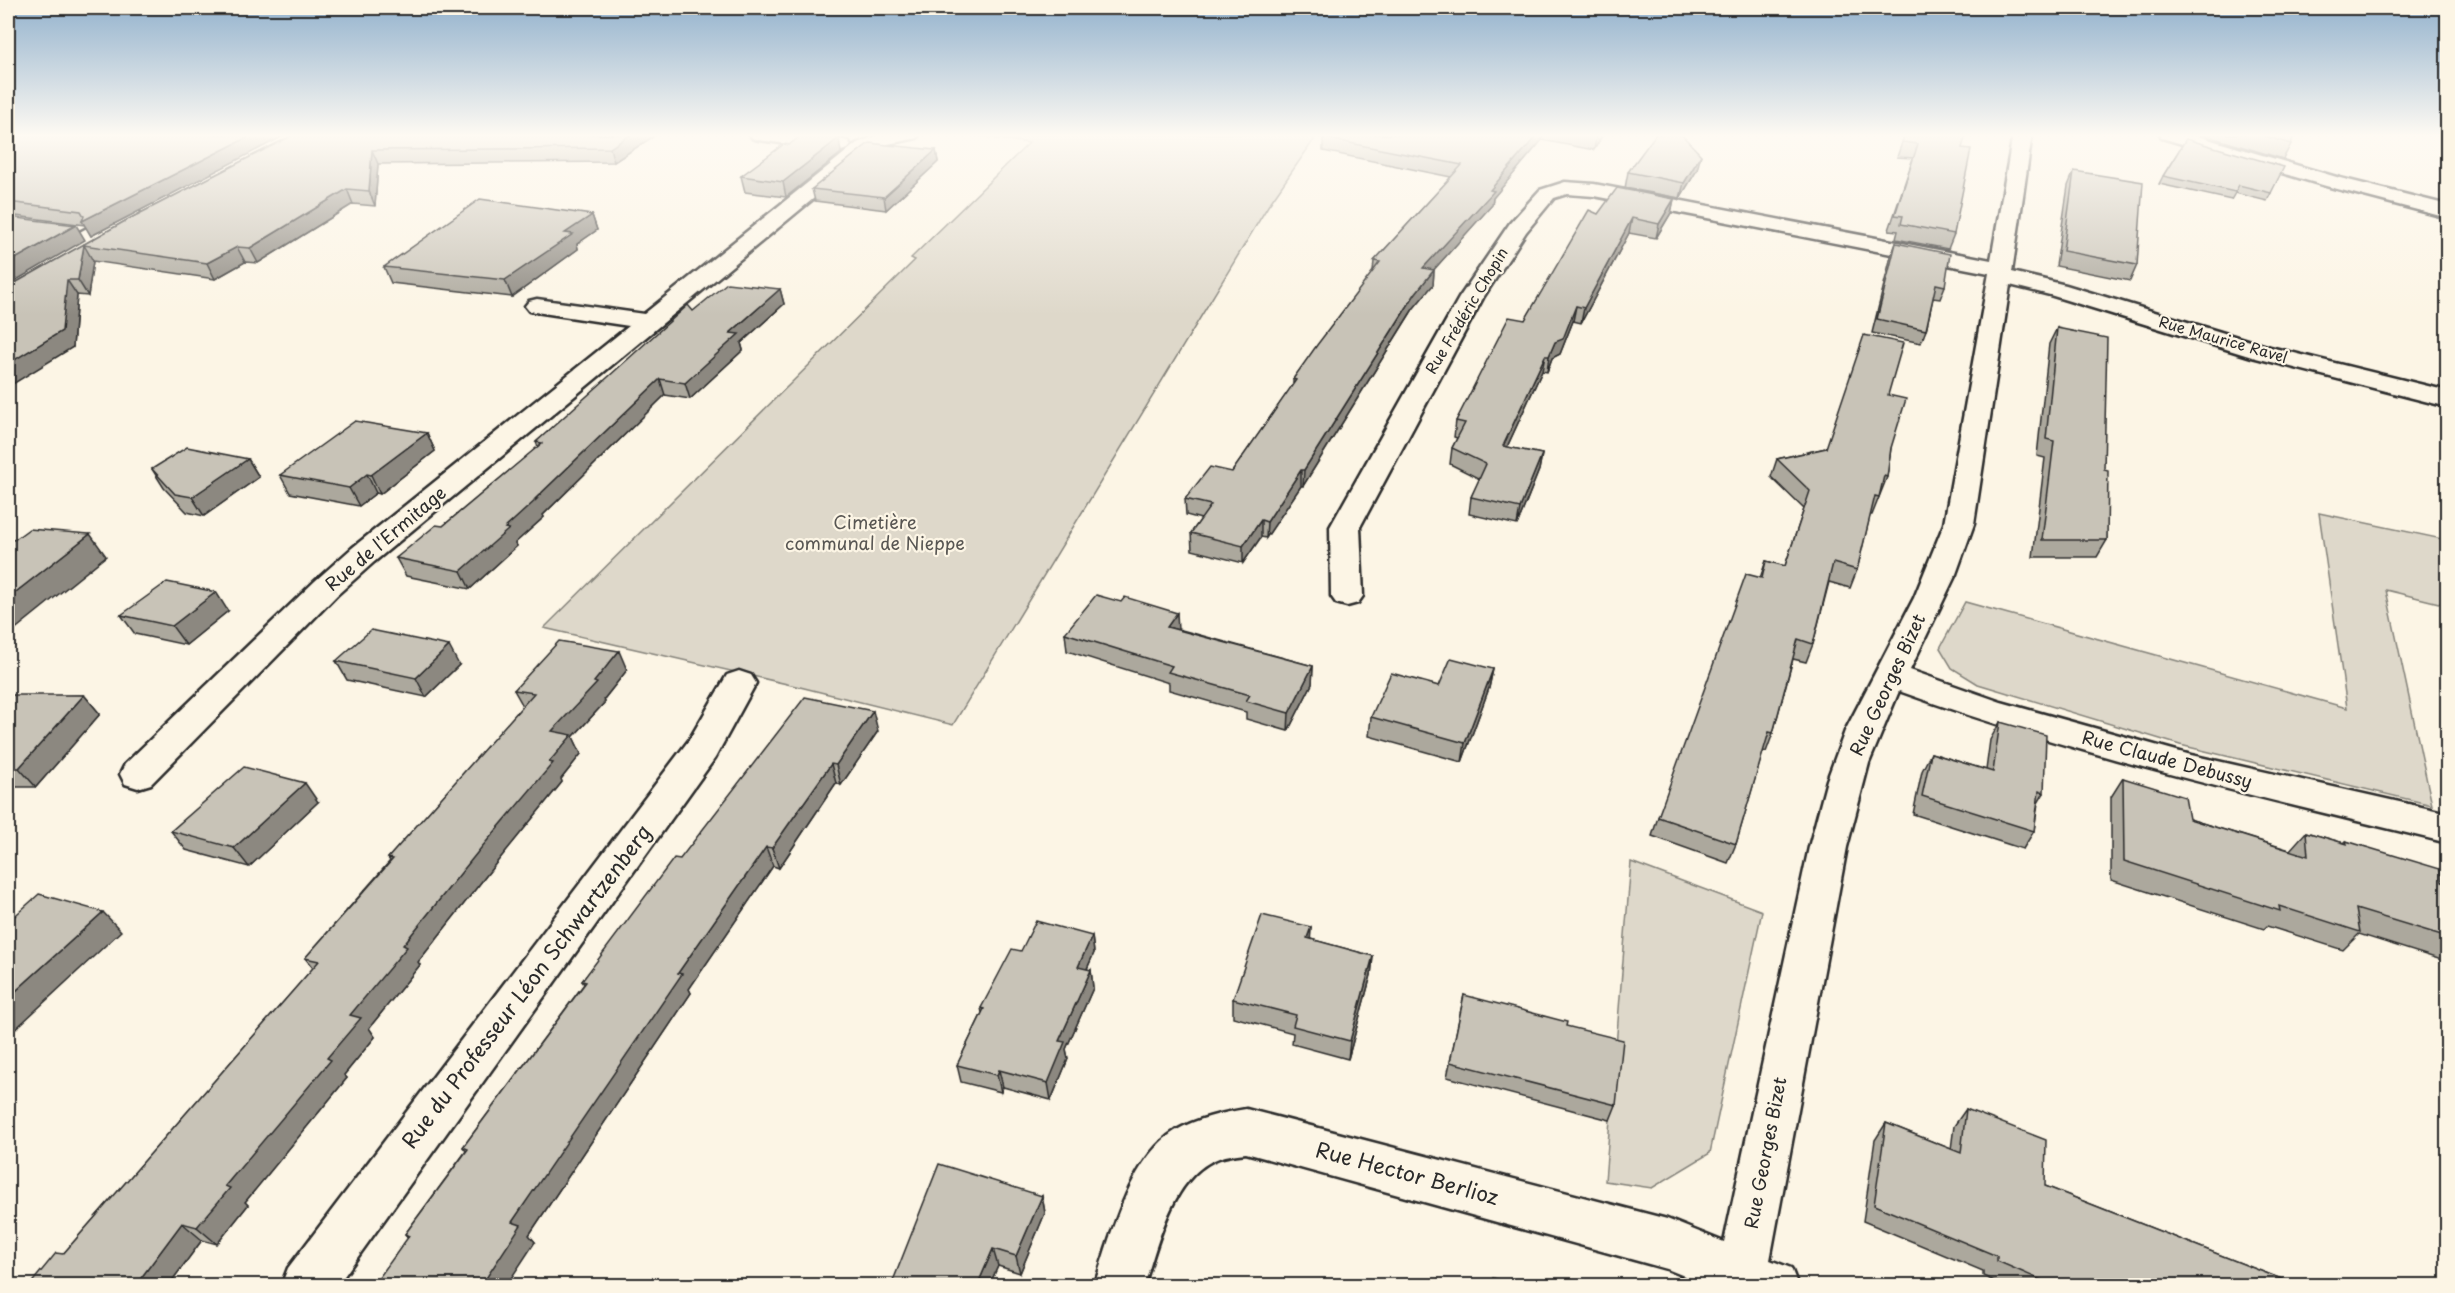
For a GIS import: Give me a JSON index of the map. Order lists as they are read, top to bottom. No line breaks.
{"streets":{"street":["Rue Frédéric Chopin","Rue Maurice Ravel","Rue de l'Ermitage","Rue Georges Bizet","Rue Claude Debussy","Rue du Professeur Léon Schwartzenberg","Rue Hector Berlioz"]},"crossings":[["Rue Frédéric Chopin","Rue Maurice Ravel"],["Rue Frédéric Chopin","Rue Georges Bizet"],["Rue Maurice Ravel","Rue Georges Bizet"],["Rue Georges Bizet","Rue Claude Debussy"],["Rue Georges Bizet","Rue Hector Berlioz"]],"parks":["Cimetière communal de Nieppe"]}
